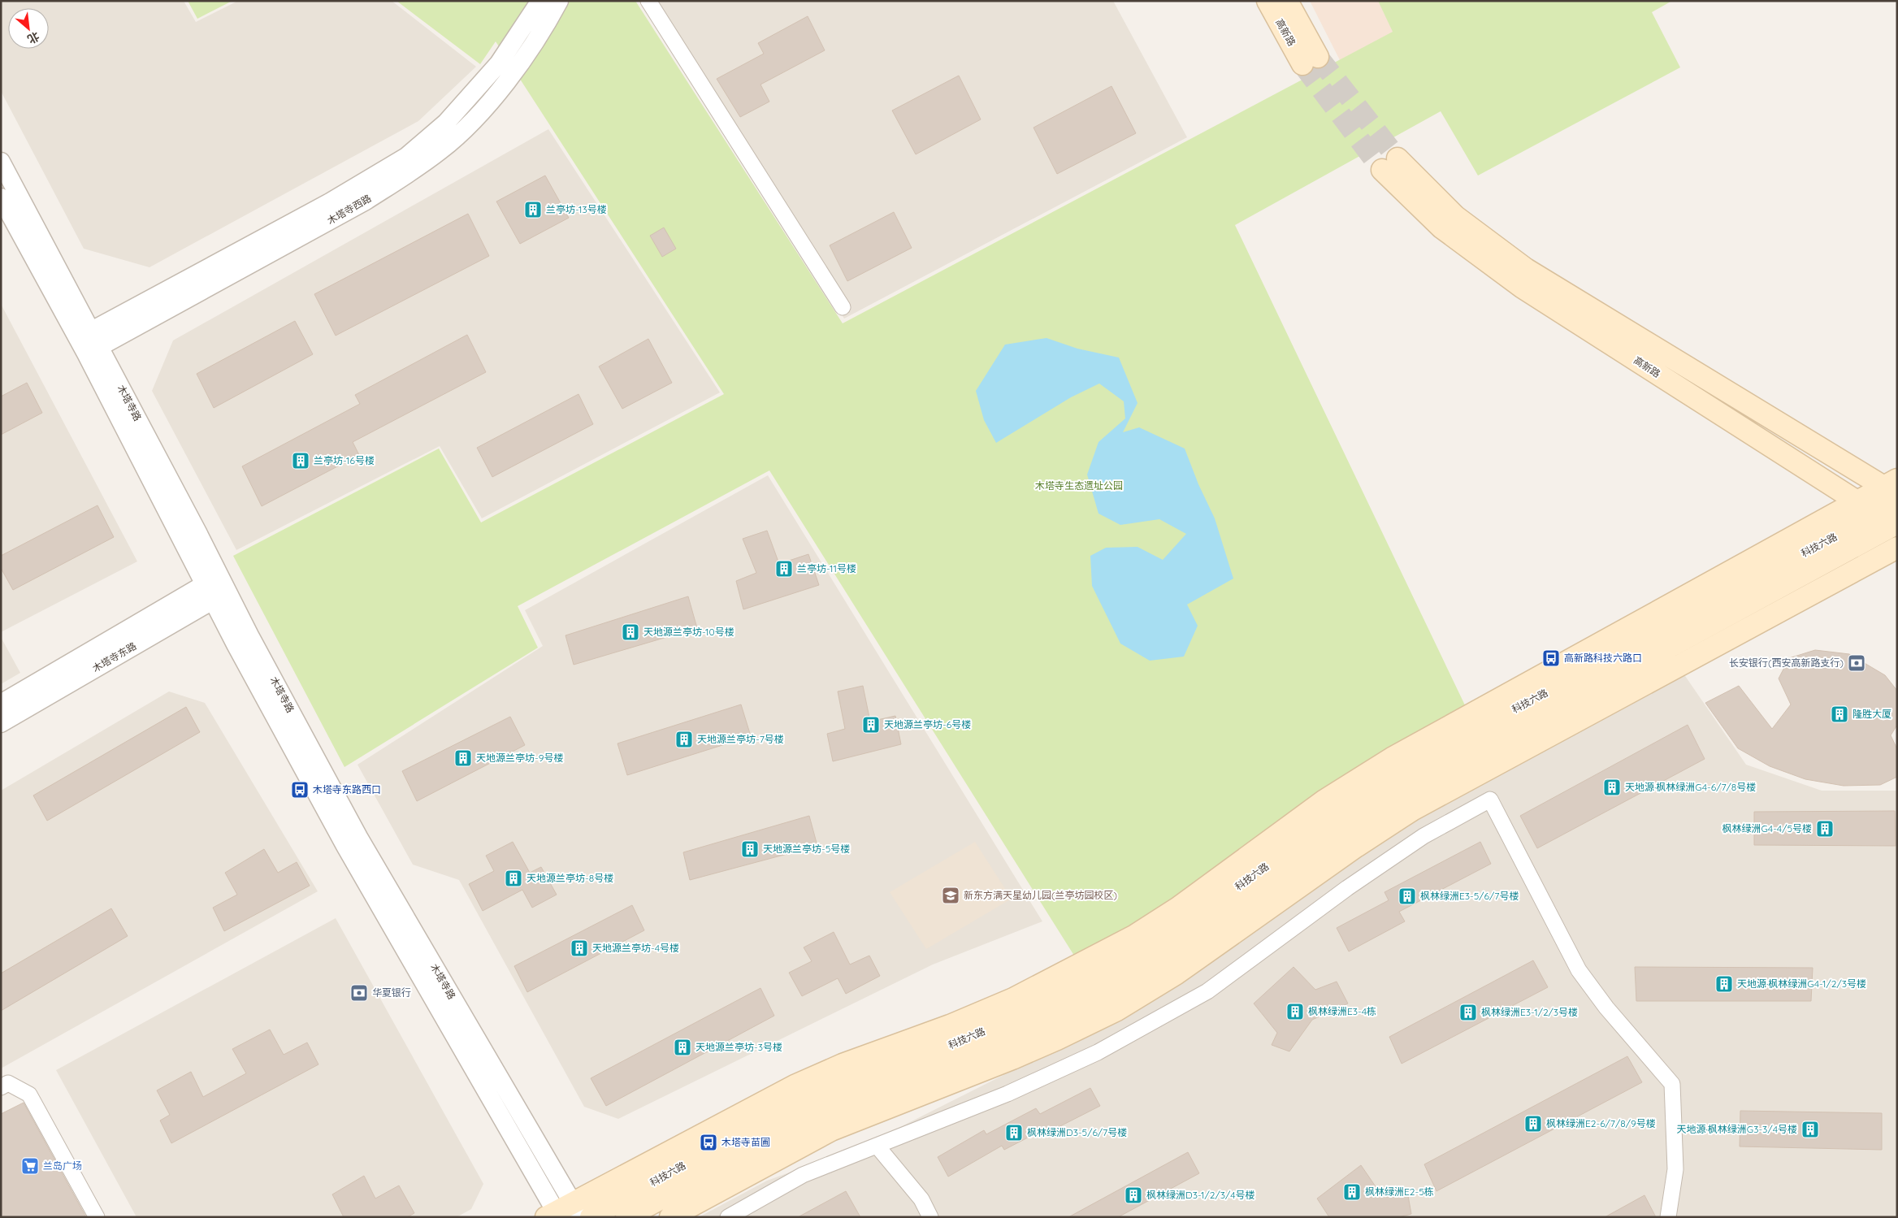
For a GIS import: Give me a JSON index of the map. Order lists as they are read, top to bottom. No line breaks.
{"streets":{"main road":["高新路","科技六路"],"street":["木塔寺西路","木塔寺路","木塔寺东路"]},"crossings":[["高新路","科技六路"],["木塔寺西路","木塔寺路"],["木塔寺路","木塔寺东路"]],"parks":["木塔寺生态遗址公园"],"places":{"building":["兰亭坊-13号楼","兰亭坊-16号楼","兰亭坊-11号楼","天地源兰亭坊-10号楼","隆胜大厦","天地源兰亭坊-6号楼","天地源兰亭坊-7号楼","天地源兰亭坊-9号楼","天地源·枫林绿洲G4-6/7/8号楼","枫林绿洲G4-4/5号楼","天地源兰亭坊-5号楼","天地源兰亭坊-8号楼","枫林绿洲E3-5/6/7号楼","天地源兰亭坊-4号楼","天地源·枫林绿洲G4-1/2/3号楼","枫林绿洲E3-4栋","枫林绿洲E3-1/2/3号楼","天地源兰亭坊-3号楼","枫林绿洲E2-6/7/8/9号楼","天地源·枫林绿洲G3-3/4号楼","枫林绿洲D3-5/6/7号楼","枫林绿洲E2-5栋","枫林绿洲D3-1/2/3/4号楼"],"bus stop":["高新路科技六路口","木塔寺东路西口","木塔寺苗圃"],"bank":["长安银行(西安高新路支行)","华夏银行"],"school or university":["新东方满天星幼儿园(兰亭坊园校区)"],"supermarket":["兰岛广场"]},"north":"bottom right"}
